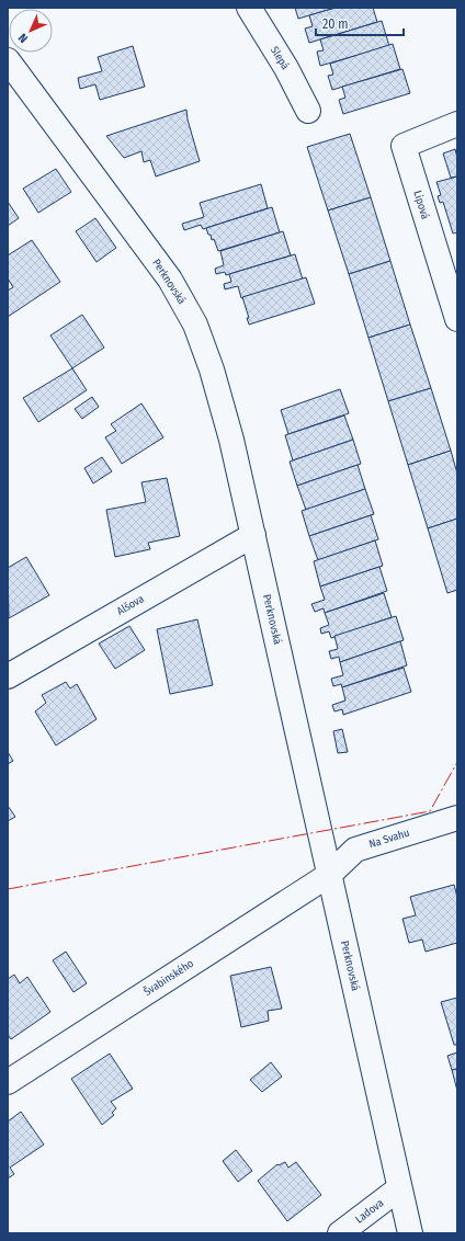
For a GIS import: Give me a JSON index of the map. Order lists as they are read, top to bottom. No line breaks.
{"streets":{"street":["Slepá","Lipová","Perknovská","Alšova","Na Svahu","Švabinského","Ladova"]},"crossings":[["Perknovská","Alšova"],["Perknovská","Na Svahu"],["Perknovská","Švabinského"],["Perknovská","Ladova"],["Na Svahu","Švabinského"]],"scale_bar":"20 m","north":"bottom left"}
